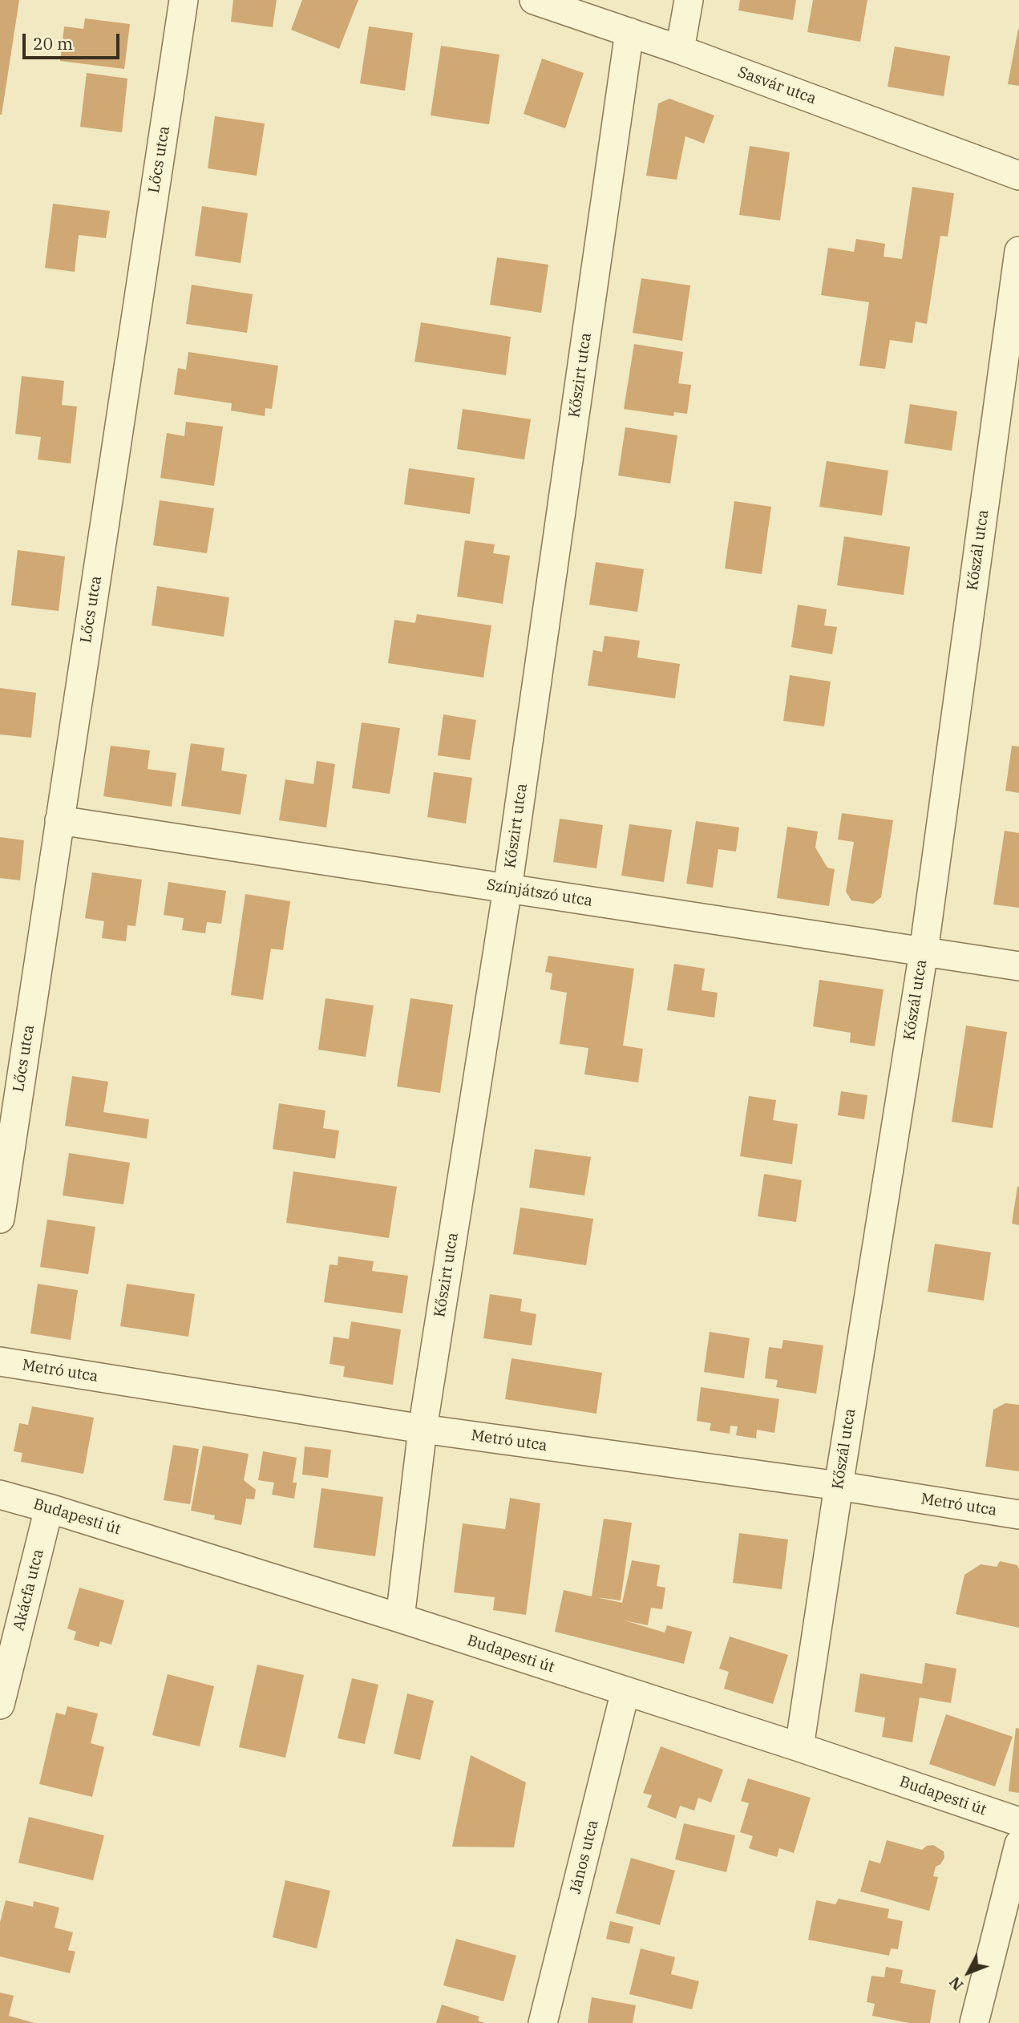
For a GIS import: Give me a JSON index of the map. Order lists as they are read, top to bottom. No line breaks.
{"streets":{"street":["Sasvár utca","Lőcs utca","Kőszirt utca","Kőszál utca","Színjátszó utca","Metró utca","Budapesti út","Akácfa utca","János utca"]},"crossings":[["Sasvár utca","Kőszirt utca"],["Lőcs utca","Színjátszó utca"],["Kőszirt utca","Színjátszó utca"],["Kőszirt utca","Metró utca"],["Kőszirt utca","Budapesti út"],["Kőszál utca","Színjátszó utca"],["Kőszál utca","Metró utca"],["Kőszál utca","Budapesti út"],["Budapesti út","Akácfa utca"],["Budapesti út","János utca"]],"scale_bar":"20 m","north":"bottom left"}
